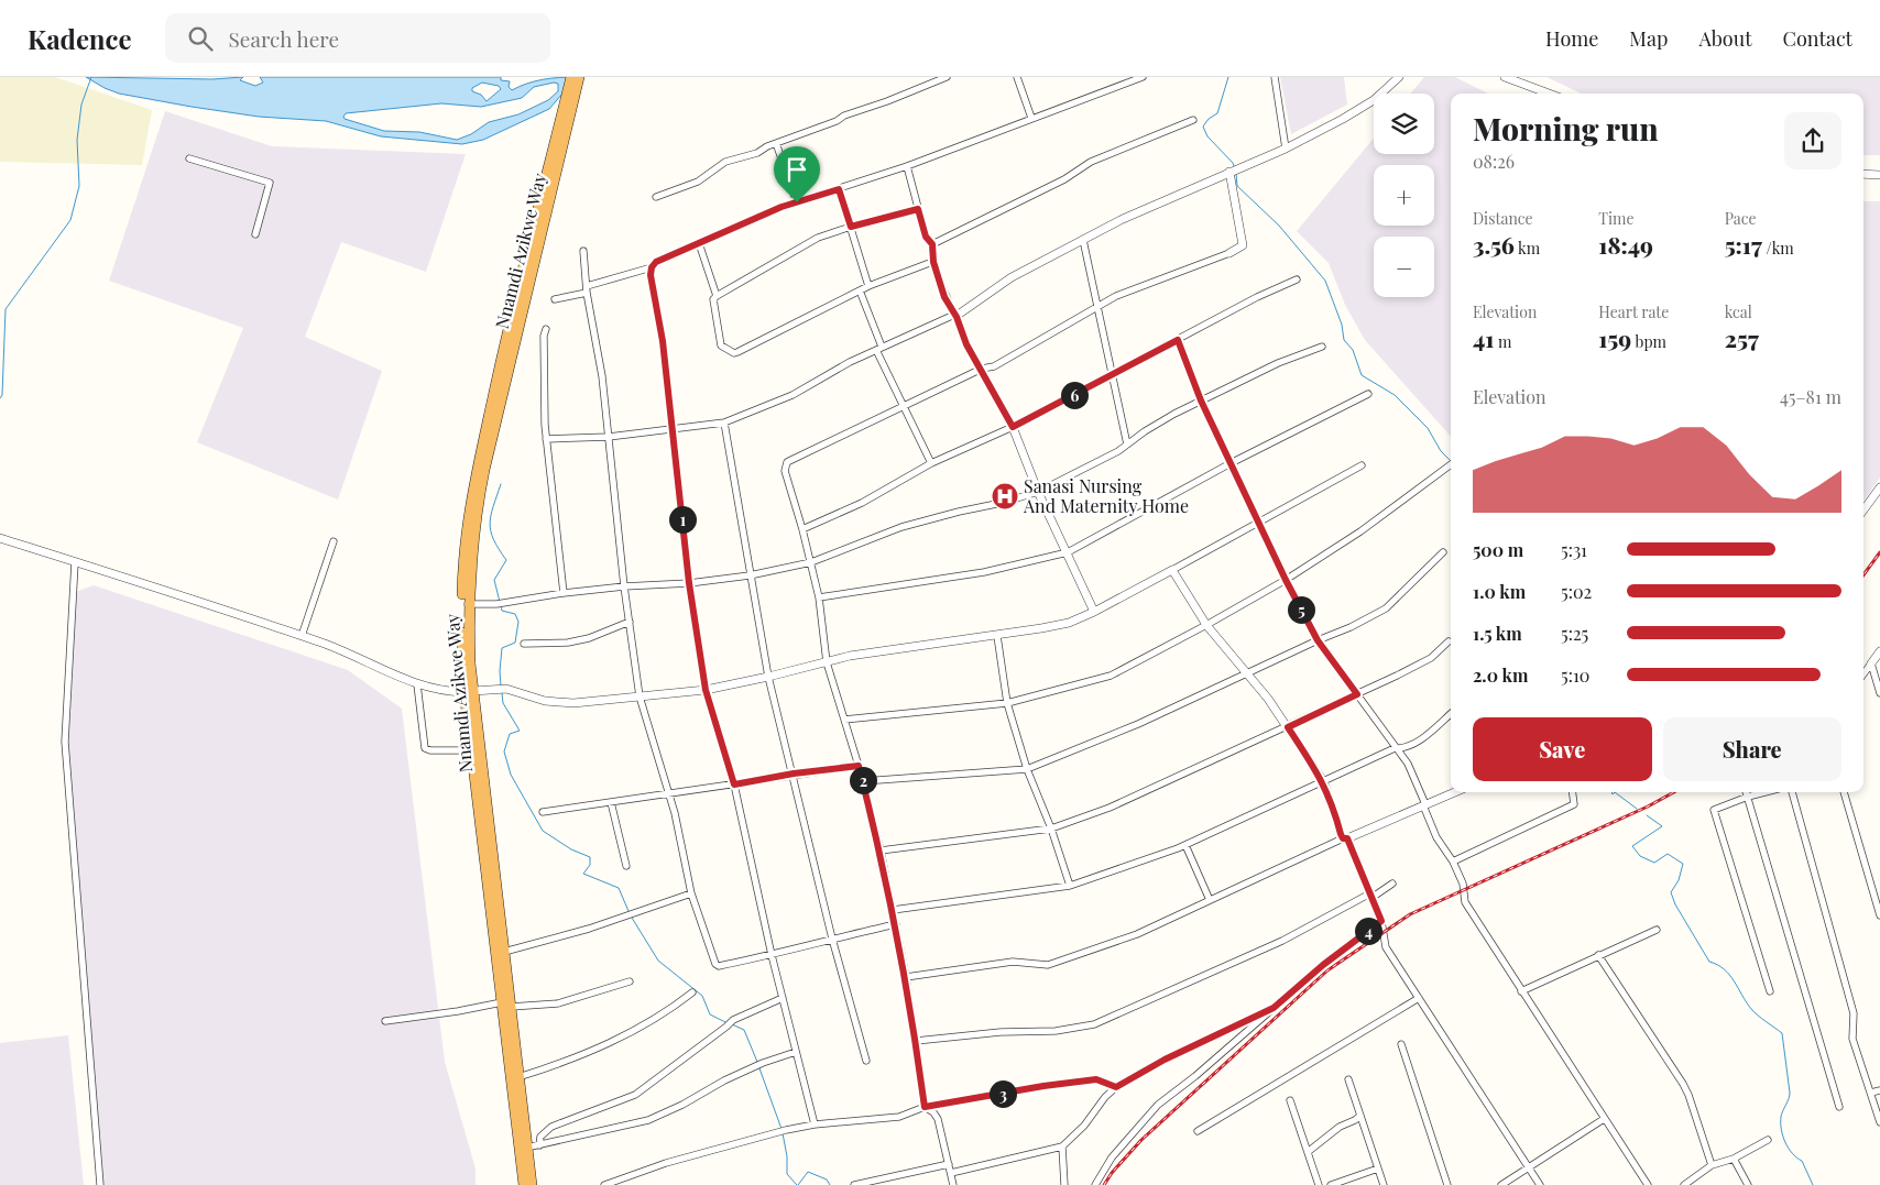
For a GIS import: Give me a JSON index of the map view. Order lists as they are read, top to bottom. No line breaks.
{"streets":{"highway":["Nnamdi Azikwe Way"]},"places":{"hospital":["Sanasi Nursing And Maternity Home"]},"page":{"header":"Kadence","search":"Search here","nav":["Home","Map","About","Contact"],"map_buttons":["+","−"],"heading":["Morning run","08:26"],"stats":[["Distance","3.56 km"],["Time","18:49"],["Pace","5:17 /km"],["Elevation","41 m"],["Heart rate","159 bpm"],["kcal","257"]],"chart":["Elevation","45–81 m"],"pins":["6","1","5","2","4","3"],"list":[{"name":"500 m","note":"5:31"},{"name":"1.0 km","note":"5:02"},{"name":"1.5 km","note":"5:25"},{"name":"2.0 km","note":"5:10"}],"buttons":["Save","Share"]}}
